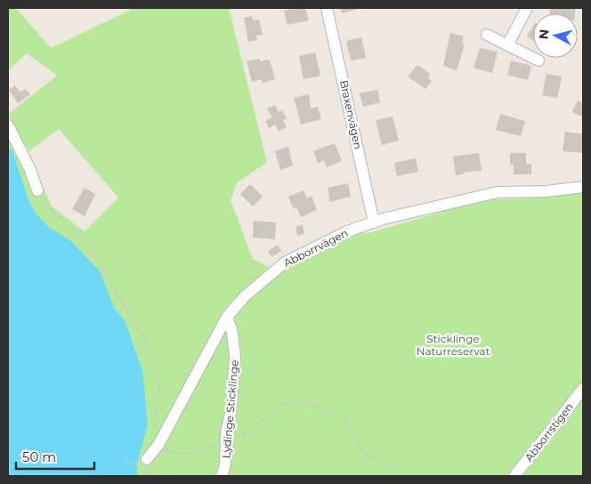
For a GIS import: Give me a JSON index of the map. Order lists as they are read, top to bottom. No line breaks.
{"streets":{"street":["Braxenvägen","Abborrvägen","Lydinge Sticklinge","Abborrstigen"]},"crossings":[["Braxenvägen","Abborrvägen"],["Abborrvägen","Lydinge Sticklinge"]],"parks":["Sticklinge Naturreservat"],"scale_bar":"50 m","north":"left"}
